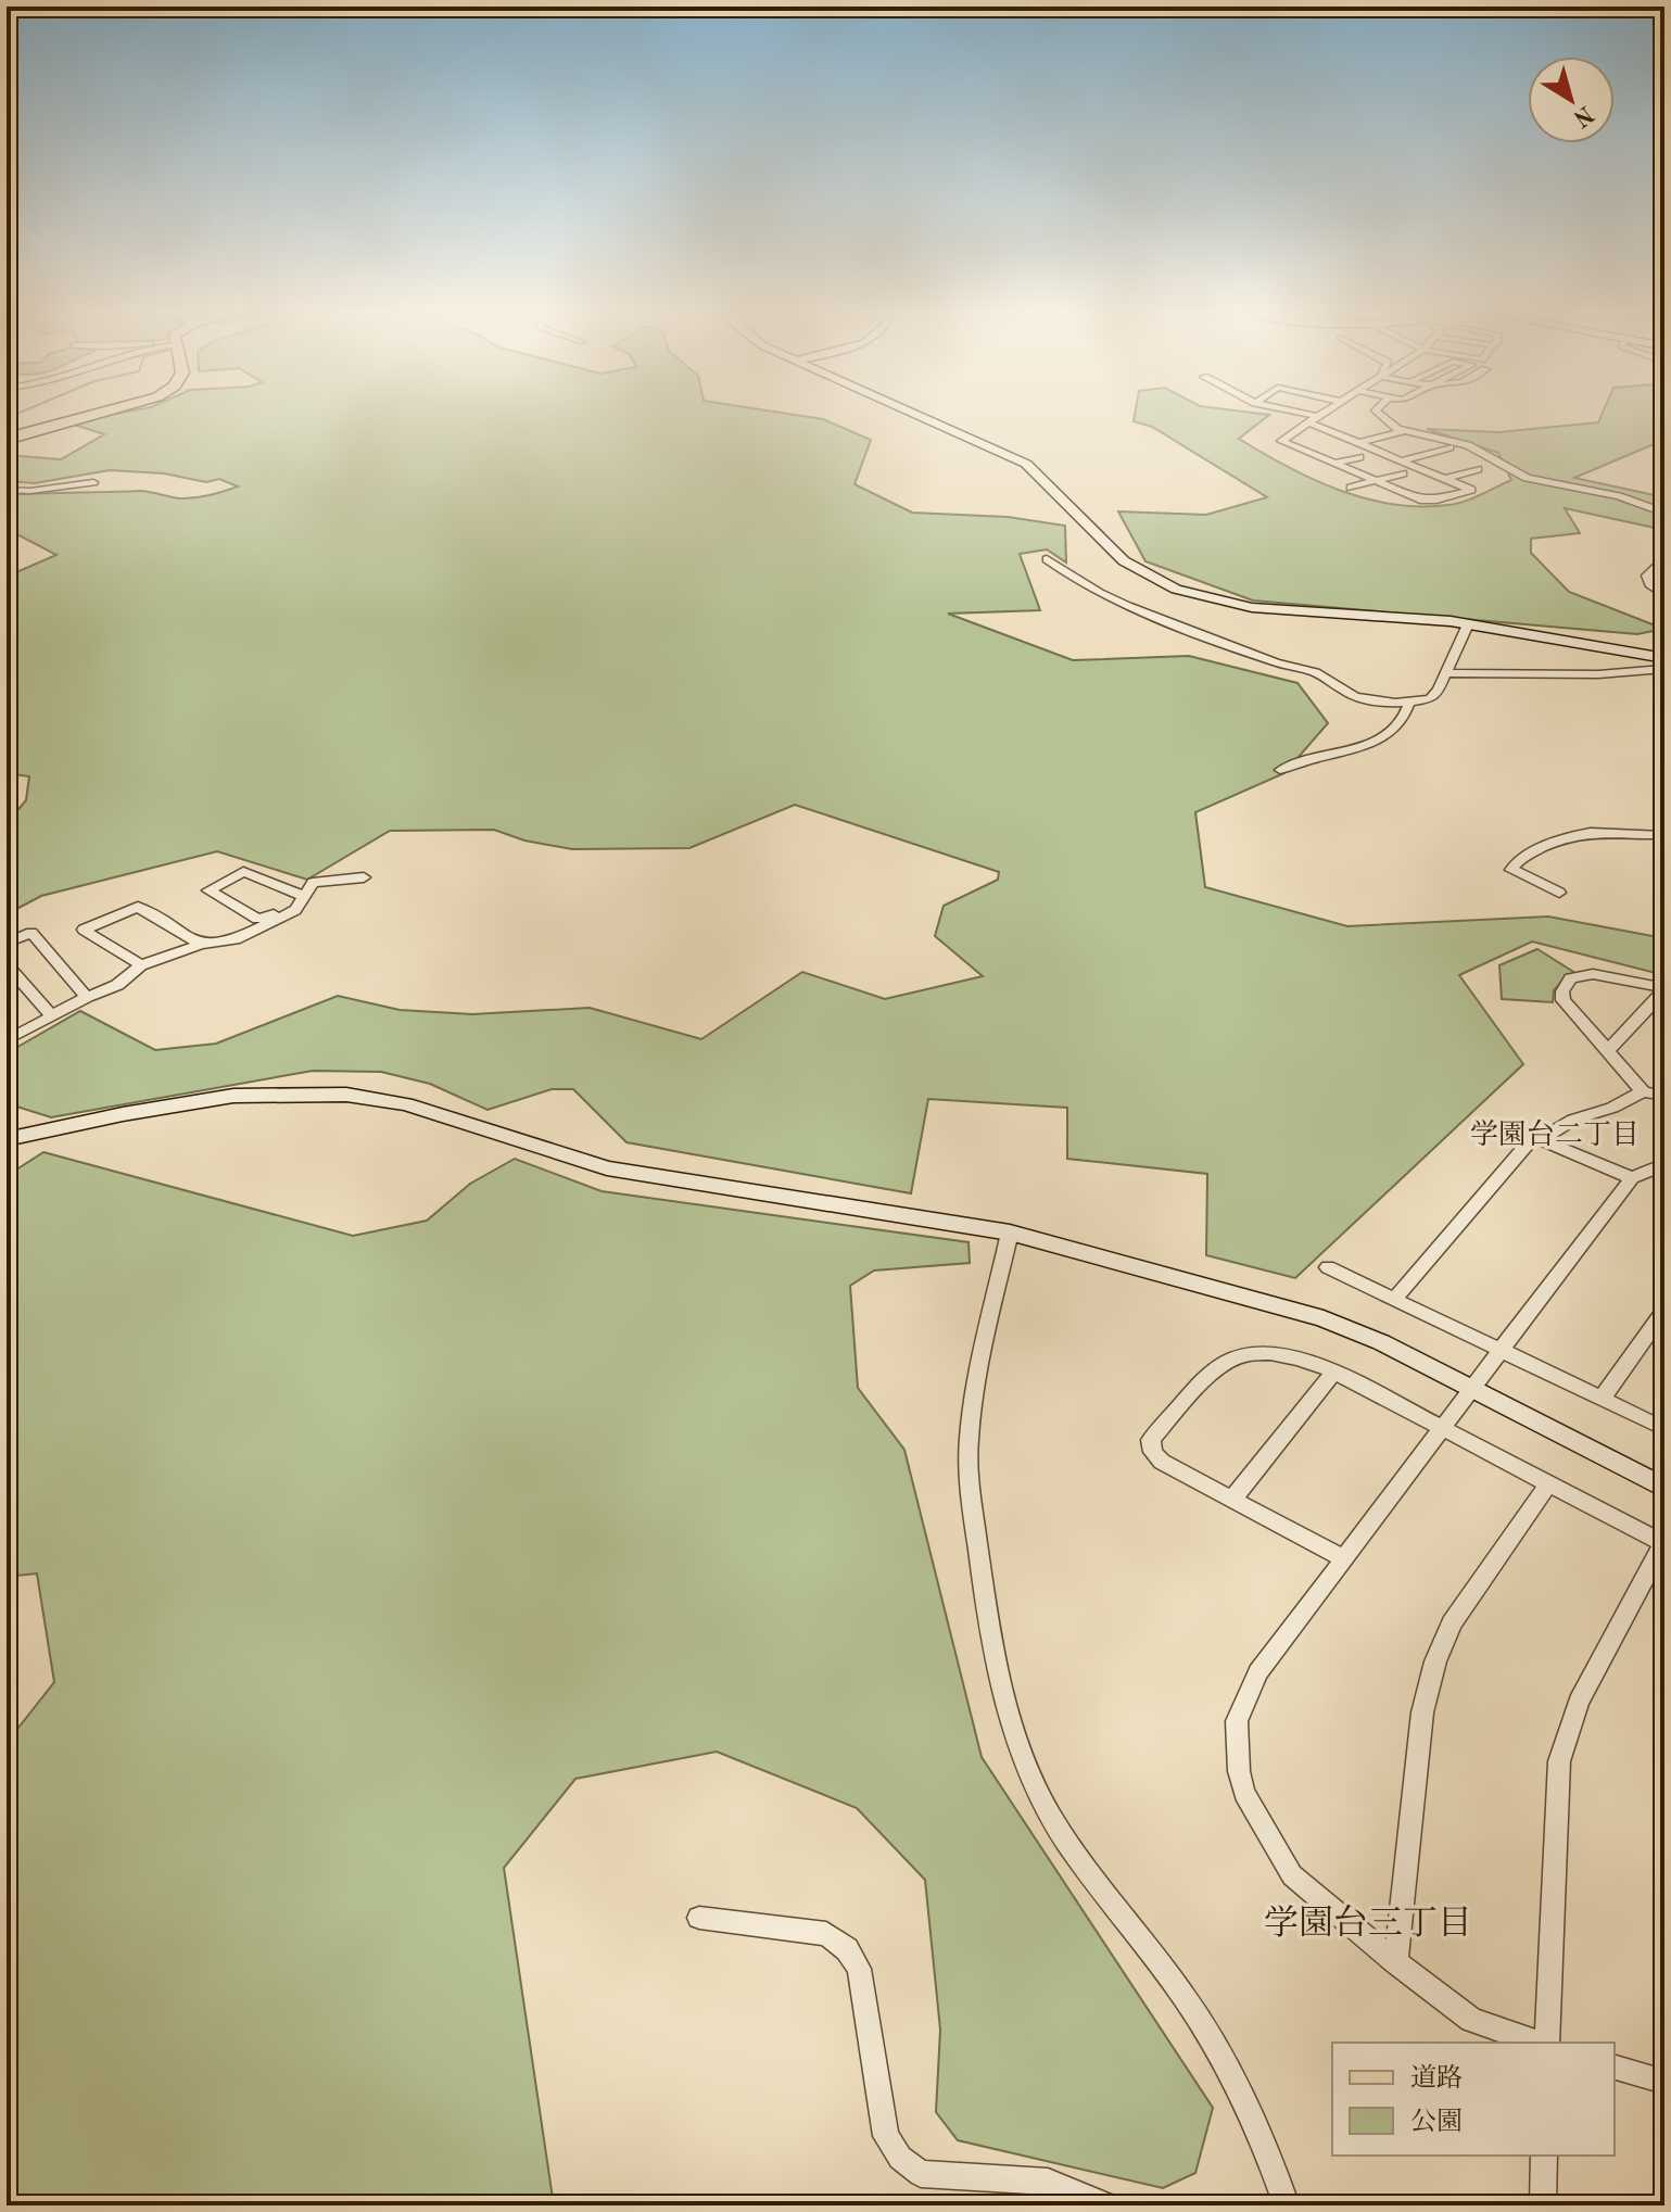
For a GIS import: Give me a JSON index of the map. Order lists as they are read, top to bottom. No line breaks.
{"districts":["学園台二丁目","学園台三丁目"],"legend":["道路","公園"],"north":"bottom right"}
